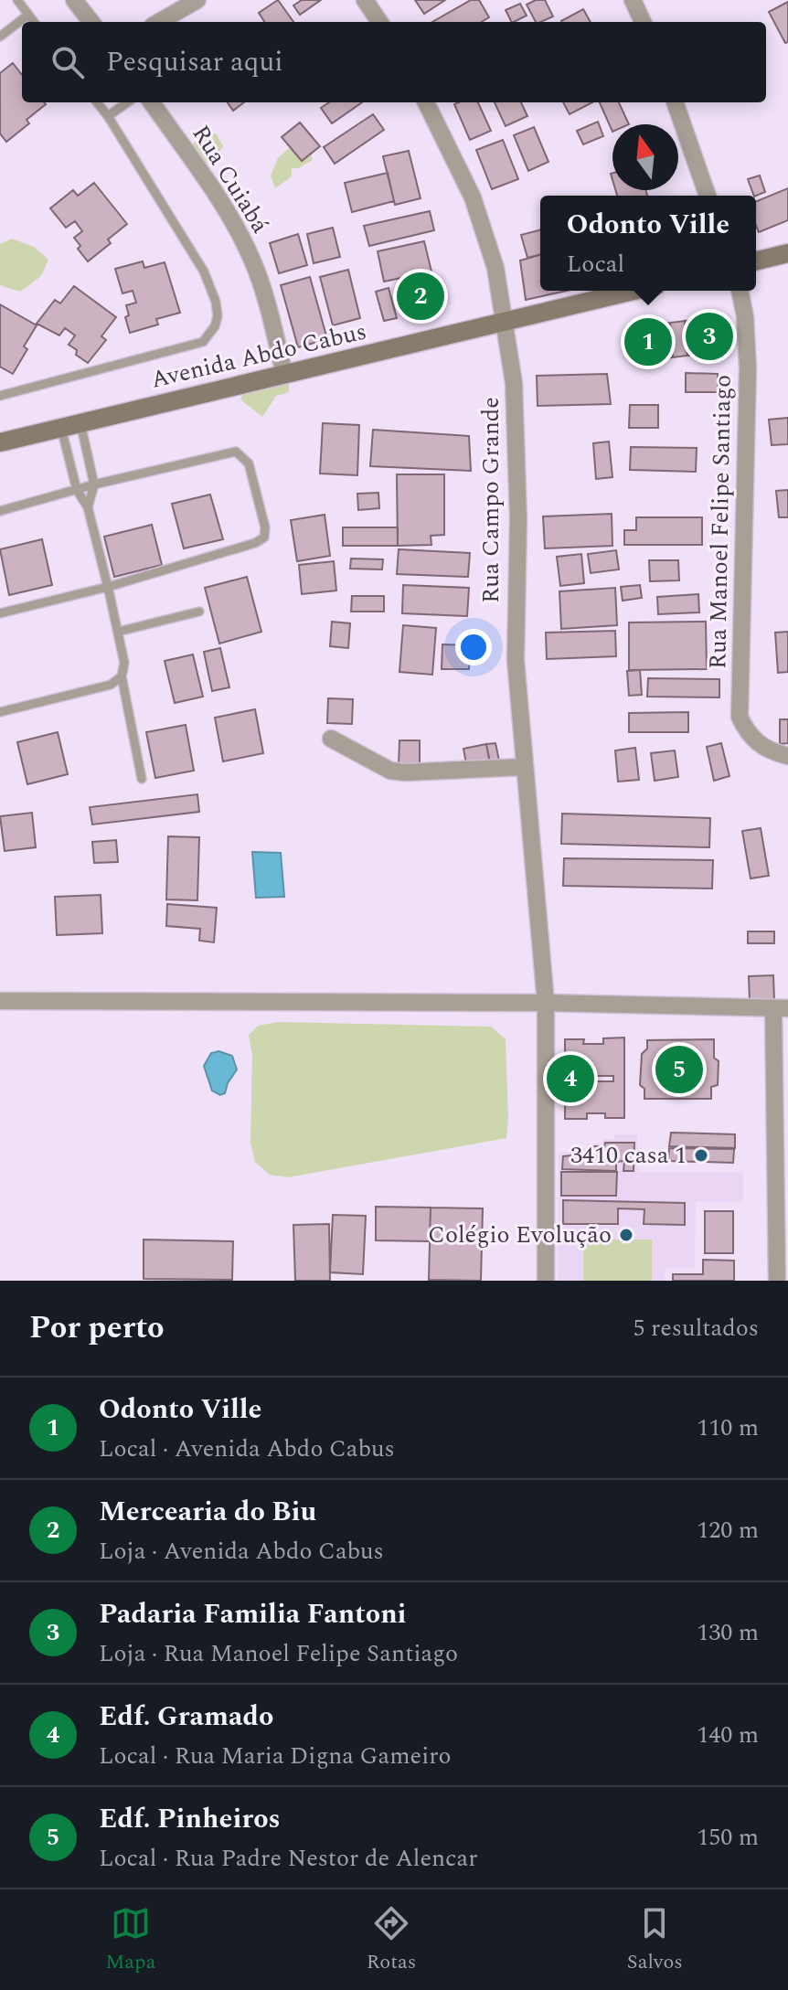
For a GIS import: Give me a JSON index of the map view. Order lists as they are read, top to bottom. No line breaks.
{"streets":{"main road":["Avenida Abdo Cabus"],"street":["Rua Cuiabá","Rua Campo Grande","Rua Manoel Felipe Santiago"]},"crossings":[["Rua Cuiabá","Avenida Abdo Cabus"],["Avenida Abdo Cabus","Rua Campo Grande"]],"places":["3410 casa 1","Colégio Evolução"],"north":"top","page":{"search":"Pesquisar aqui","popup":["Odonto Ville","Local"],"pins":["2","3","1","5","4"],"heading":["Por perto","5 resultados"],"list":[{"mark":"1","name":"Odonto Ville","note":"Local · Avenida Abdo Cabus","value":"110 m"},{"mark":"2","name":"Mercearia do Biu","note":"Loja · Avenida Abdo Cabus","value":"120 m"},{"mark":"3","name":"Padaria Familia Fantoni","note":"Loja · Rua Manoel Felipe Santiago","value":"130 m"},{"mark":"4","name":"Edf. Gramado","note":"Local · Rua Maria Digna Gameiro","value":"140 m"},{"mark":"5","name":"Edf. Pinheiros","note":"Local · Rua Padre Nestor de Alencar","value":"150 m"}],"nav":["Mapa","Rotas","Salvos"]}}
